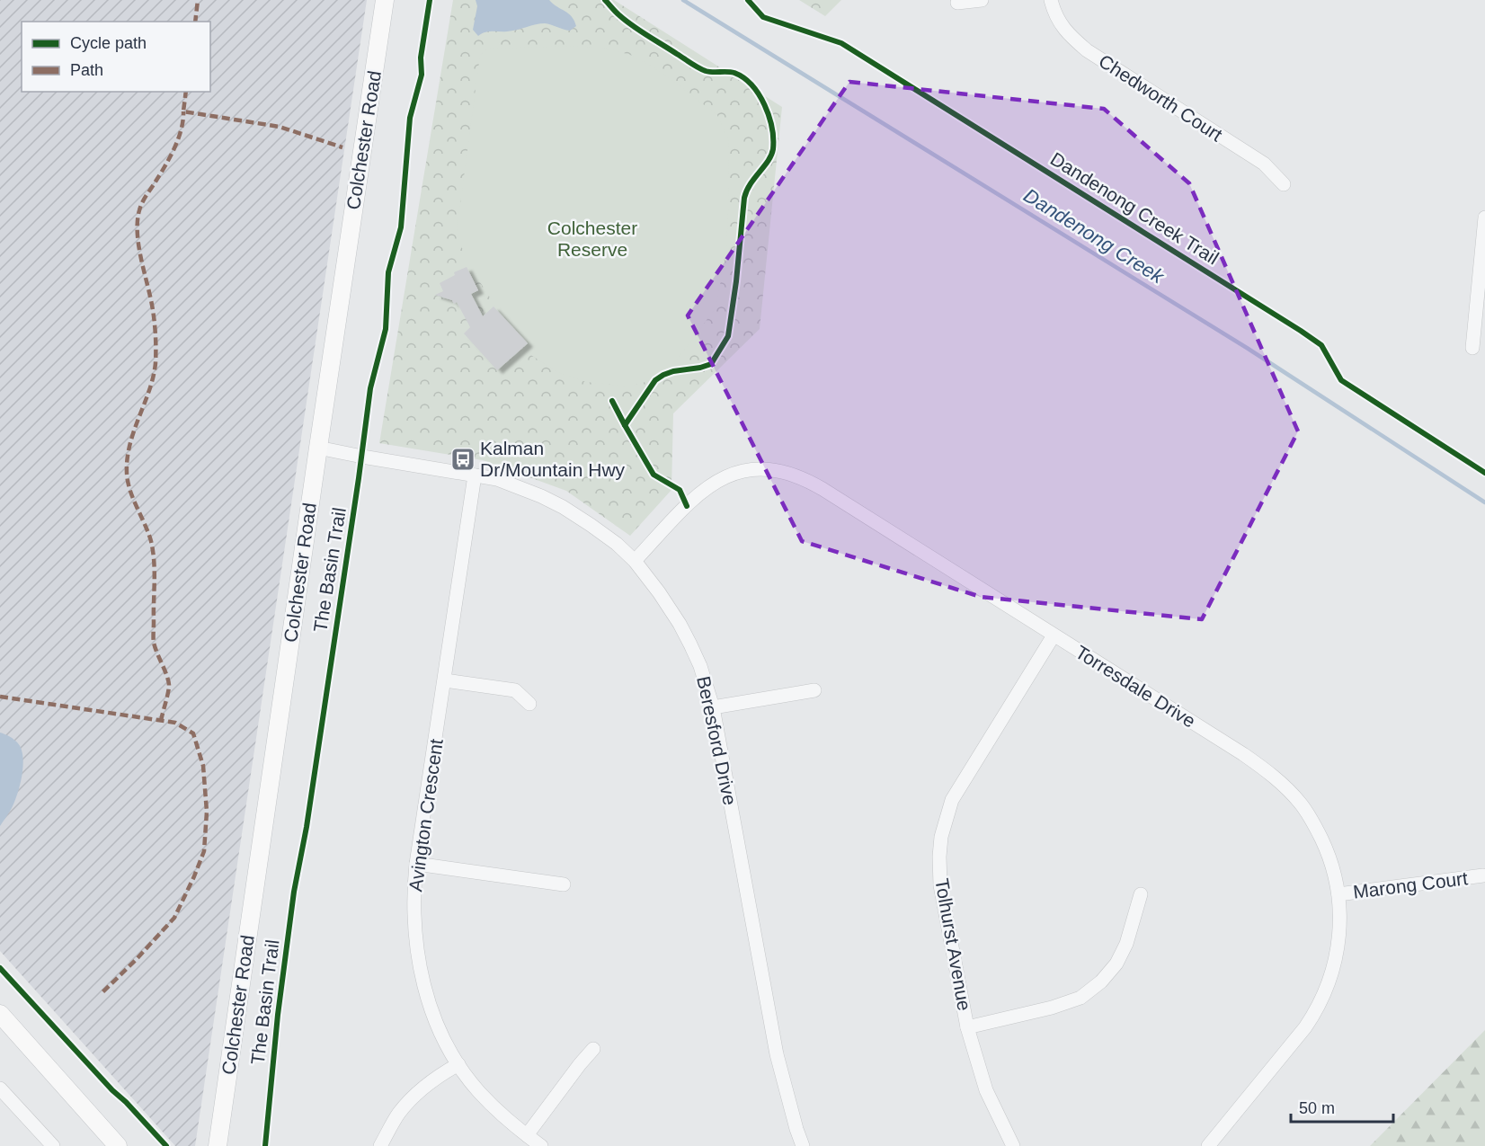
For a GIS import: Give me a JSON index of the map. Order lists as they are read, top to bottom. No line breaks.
{"streets":{"main road":["Colchester Road"],"street":["Chedworth Court","Torresdale Drive","Beresford Drive","Avington Crescent","Marong Court","Tolhurst Avenue"],"cycle path":["Dandenong Creek Trail","The Basin Trail"]},"crossings":[["Colchester Road","Beresford Drive"],["Torresdale Drive","Beresford Drive"],["Torresdale Drive","Marong Court"],["Torresdale Drive","Tolhurst Avenue"],["Beresford Drive","Avington Crescent"]],"water":["Dandenong Creek"],"parks":["Colchester Reserve"],"places":{"bus stop":["Kalman Dr/Mountain Hwy"]},"legend":["Cycle path","Path"],"scale_bar":"50 m"}
